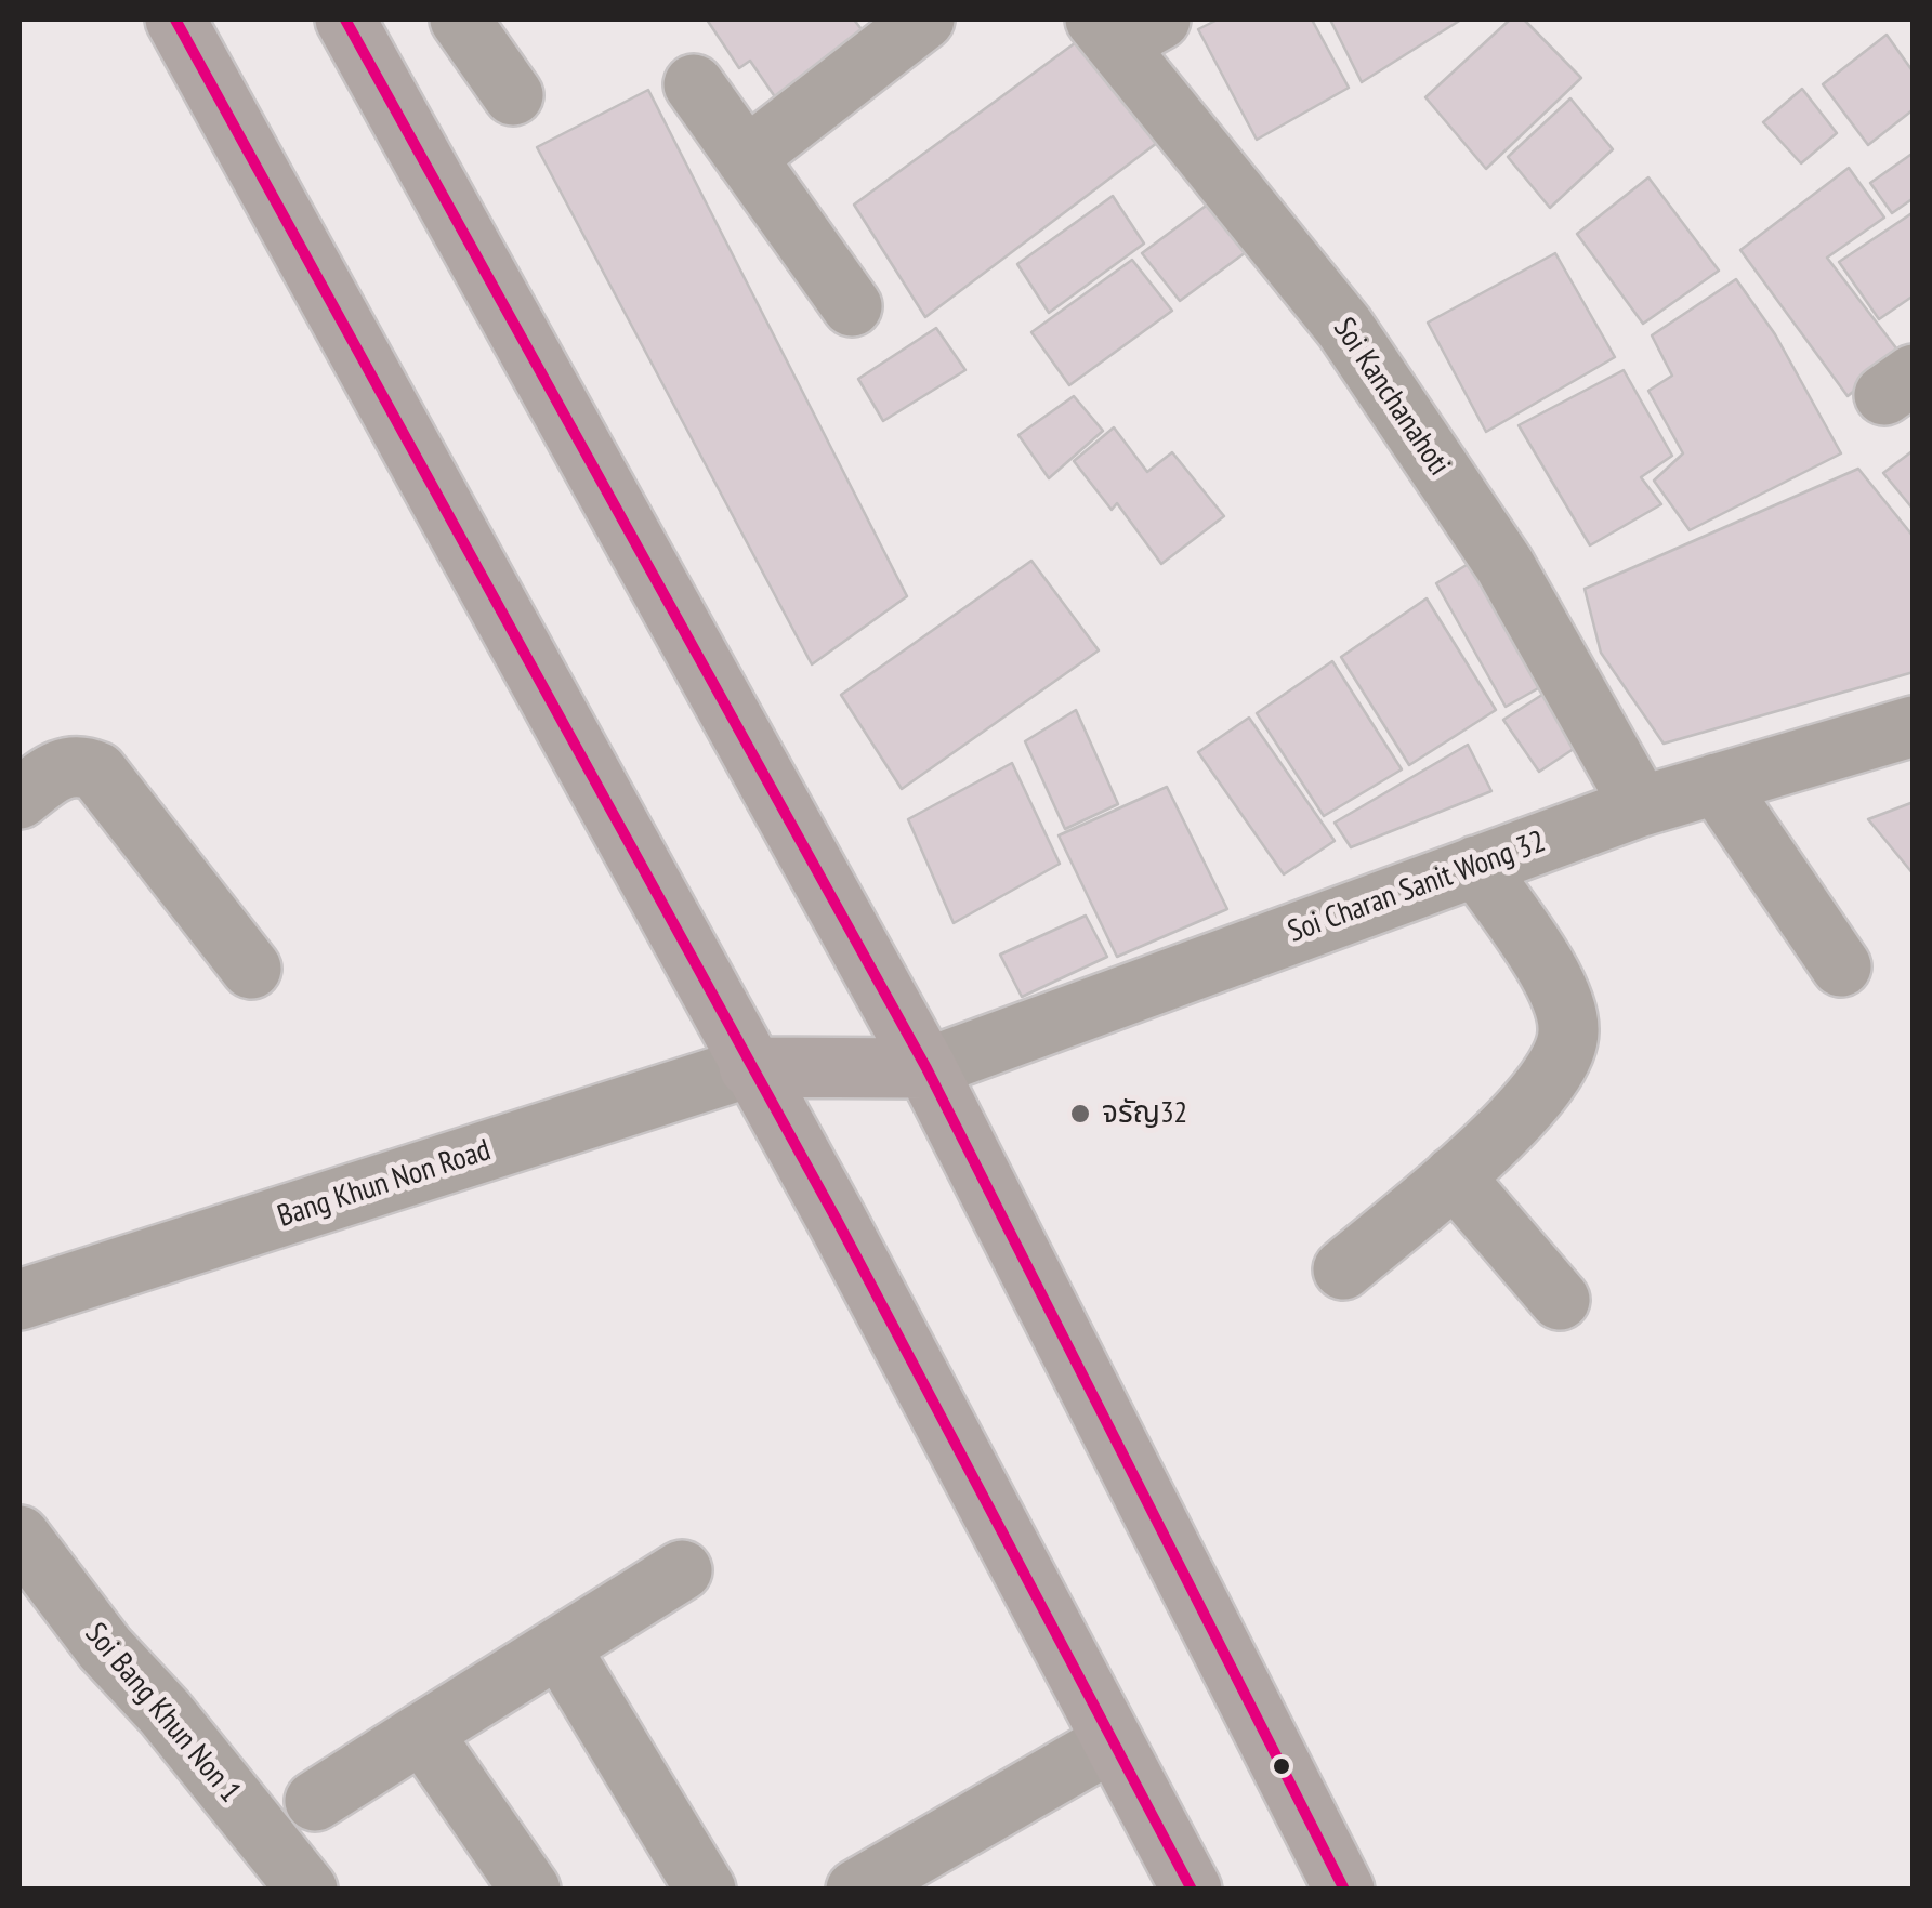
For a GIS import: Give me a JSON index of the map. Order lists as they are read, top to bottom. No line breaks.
{"streets":{"street":["Soi Kanchanahoti","Soi Charan Sanit Wong 32","Bang Khun Non Road","Soi Bang Khun Non 1"]},"crossings":[["Soi Kanchanahoti","Soi Charan Sanit Wong 32"]],"places":["จรัญ32"]}
